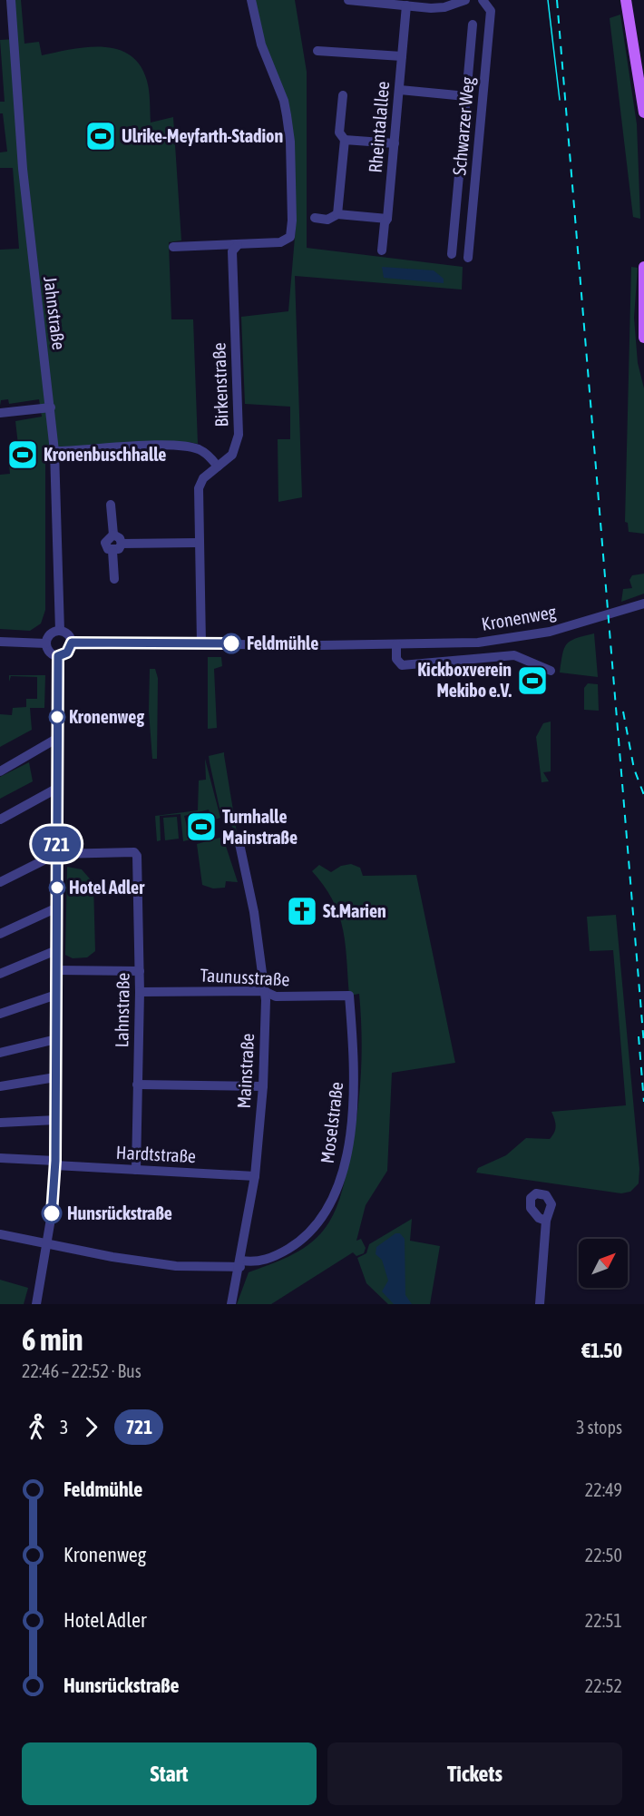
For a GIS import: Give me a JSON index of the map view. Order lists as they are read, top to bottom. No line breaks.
{"streets":{"street":["Schwarzer Weg","Rheintalallee","Jahnstraße","Birkenstraße","Kronenweg","Taunusstraße","Lahnstraße","Mainstraße","Moselstraße","Hardtstraße"]},"crossings":[["Jahnstraße","Kronenweg"],["Birkenstraße","Kronenweg"],["Taunusstraße","Lahnstraße"],["Taunusstraße","Mainstraße"],["Taunusstraße","Moselstraße"],["Lahnstraße","Hardtstraße"],["Mainstraße","Moselstraße"],["Mainstraße","Hardtstraße"]],"places":{"sports":["Ulrike-Meyfarth-Stadion","Kronenbuschhalle","Kickboxverein Mekibo e.V.","Turnhalle Mainstraße"],"other":["Feldmühle","Kronenweg","Hotel Adler","Hunsrückstraße"],"church":["St.Marien"]},"lines":["bus line 721"],"north":"top right","page":{"on_map":"721","heading":["6 min","22:46 – 22:52 · Bus","€1.50"],"legs":["3","721","3 stops"],"list":[{"name":"Feldmühle","value":"22:49"},{"name":"Kronenweg","value":"22:50"},{"name":"Hotel Adler","value":"22:51"},{"name":"Hunsrückstraße","value":"22:52"}],"buttons":["Start","Tickets"]}}
